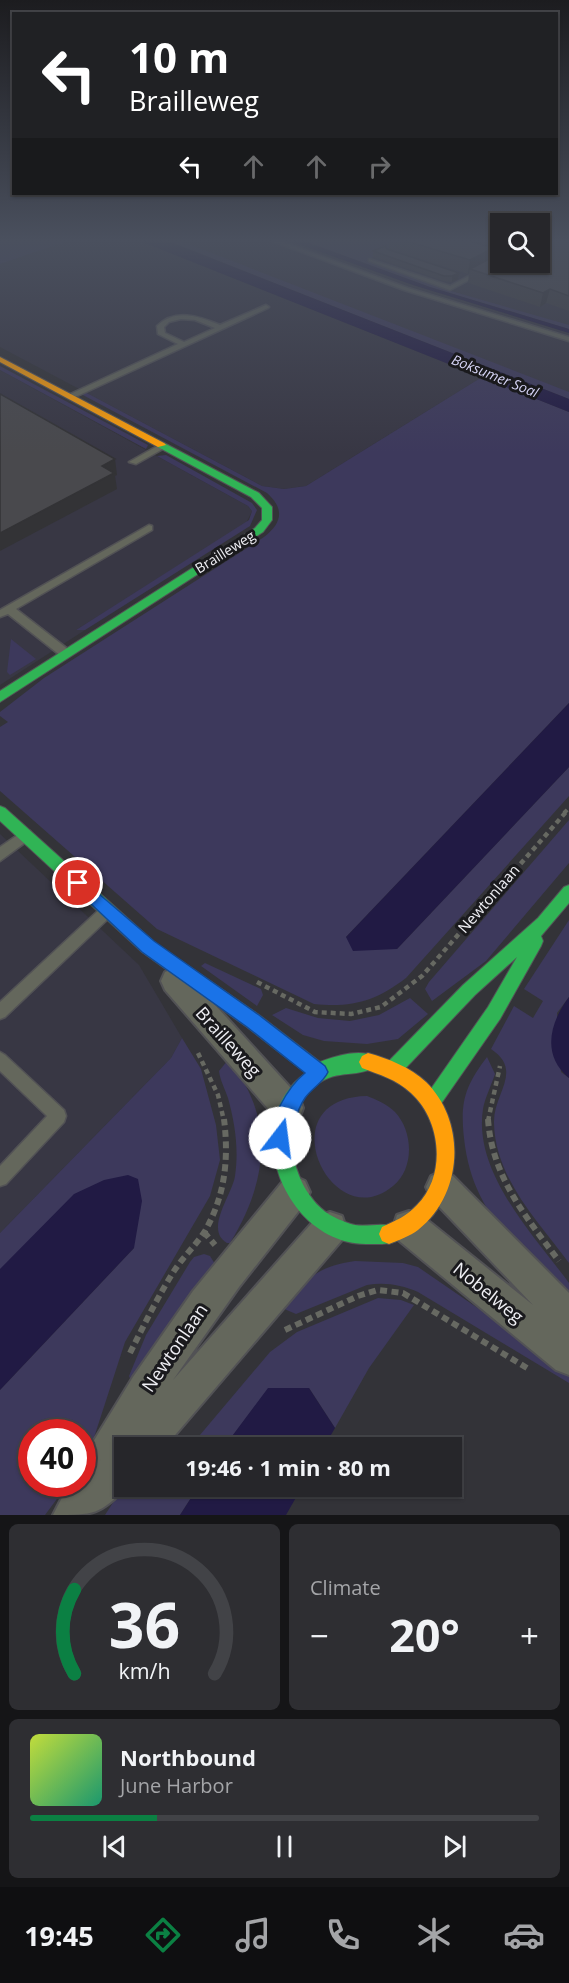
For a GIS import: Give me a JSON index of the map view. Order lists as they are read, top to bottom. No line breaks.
{"streets":{"street":["Brailleweg","Newtonlaan","Nobelweg"]},"crossings":[["Brailleweg","Newtonlaan"],["Brailleweg","Nobelweg"],["Newtonlaan","Nobelweg"]],"water":["Boksumer Soal"],"page":{"turn":["10 m","Brailleweg"],"limit":"40","trip":"19:46 · 1 min · 80 m","tile":"Climate","heat":["−","20°","+"],"song":["Northbound","June Harbor"],"tabs":"19:45","gauge":["36","km/h"]}}
